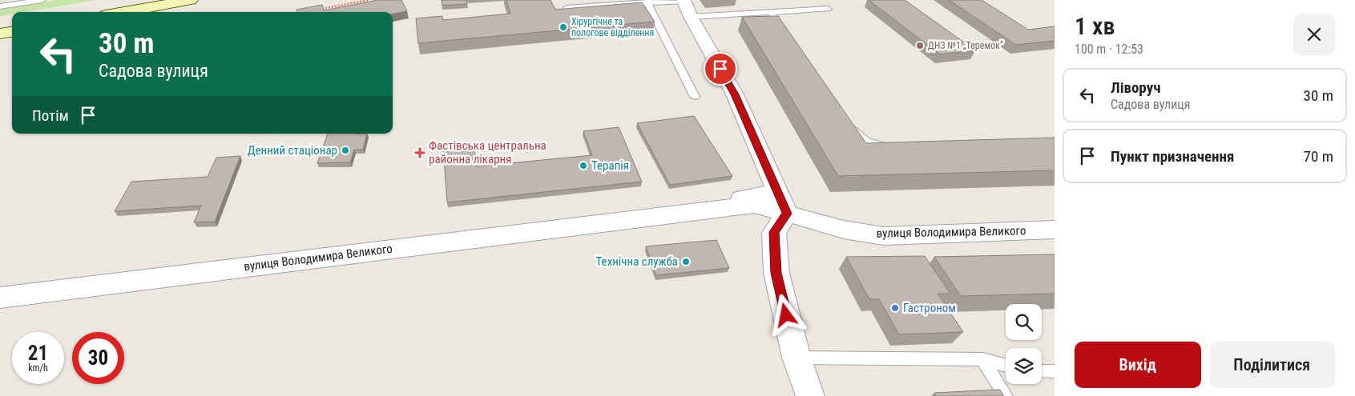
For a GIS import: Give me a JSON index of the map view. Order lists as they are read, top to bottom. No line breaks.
{"streets":{"street":["вулиця Володимира Великого"]},"places":{"other":["Хірургічне та пологове відділення","ДНЗ №1 „Теремок”","Денний стаціонар","Терапія","Технічна служба","Гастроном"],"health":["Фастівська центральна районна лікарня"]},"page":{"heading":["1 хв","100 m · 12:53"],"turn":["30 m","Садова вулиця"],"list":[{"name":"Ліворуч","note":"Садова вулиця","value":"30 m"},{"name":"Пункт призначення","value":"70 m"}],"then":"Потім","speed":"21 km/h","limit":"30","buttons":["Вихід","Поділитися"]}}
